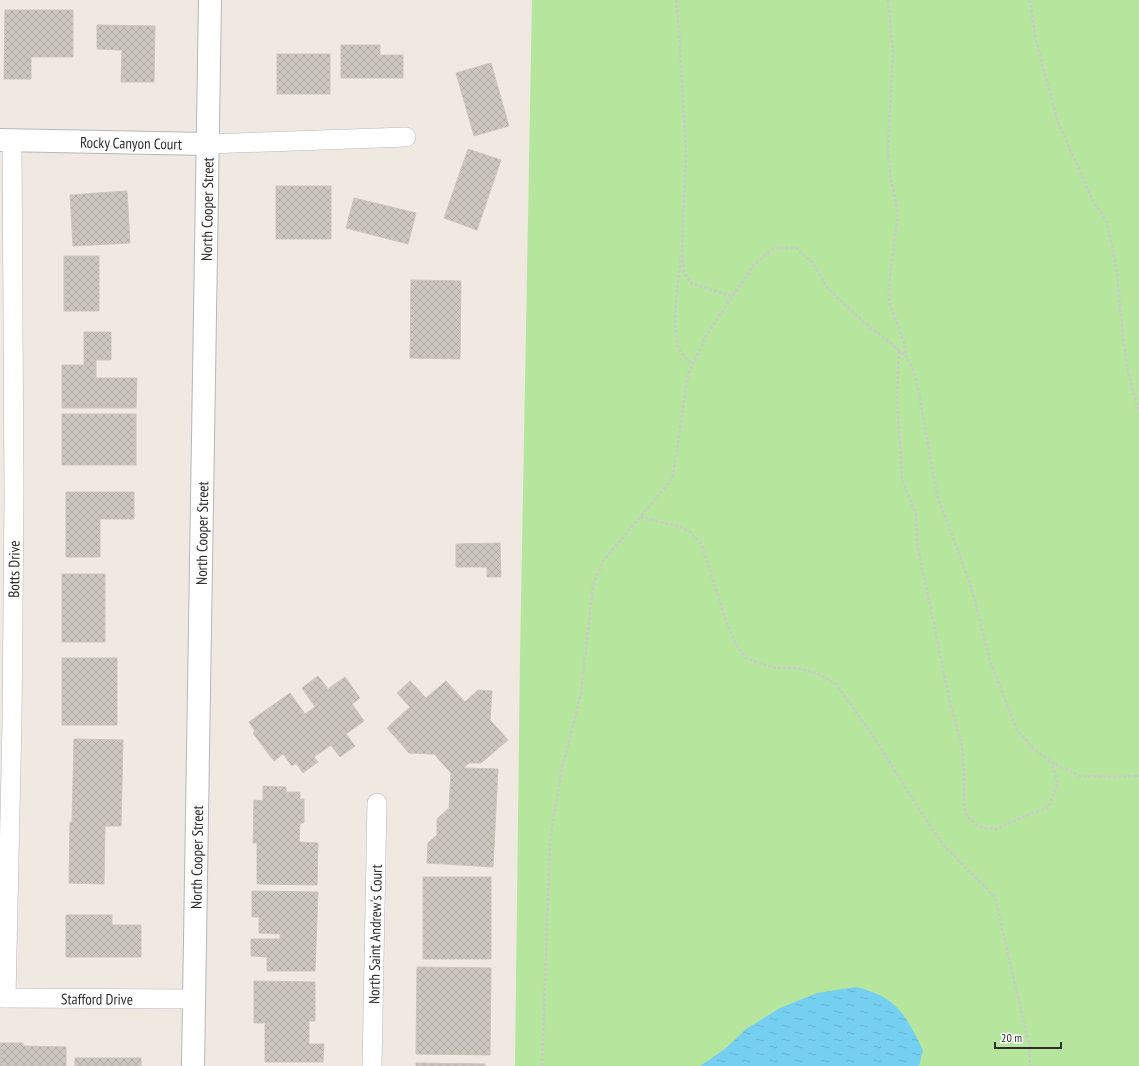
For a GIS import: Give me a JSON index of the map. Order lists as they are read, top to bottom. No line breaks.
{"streets":{"main road":["Rocky Canyon Court","North Cooper Street"],"street":["Botts Drive","North Saint Andrew's Court","Stafford Drive"]},"crossings":[["Rocky Canyon Court","North Cooper Street"],["Rocky Canyon Court","Botts Drive"],["North Cooper Street","Stafford Drive"],["Botts Drive","Stafford Drive"]],"scale_bar":"20 m"}
